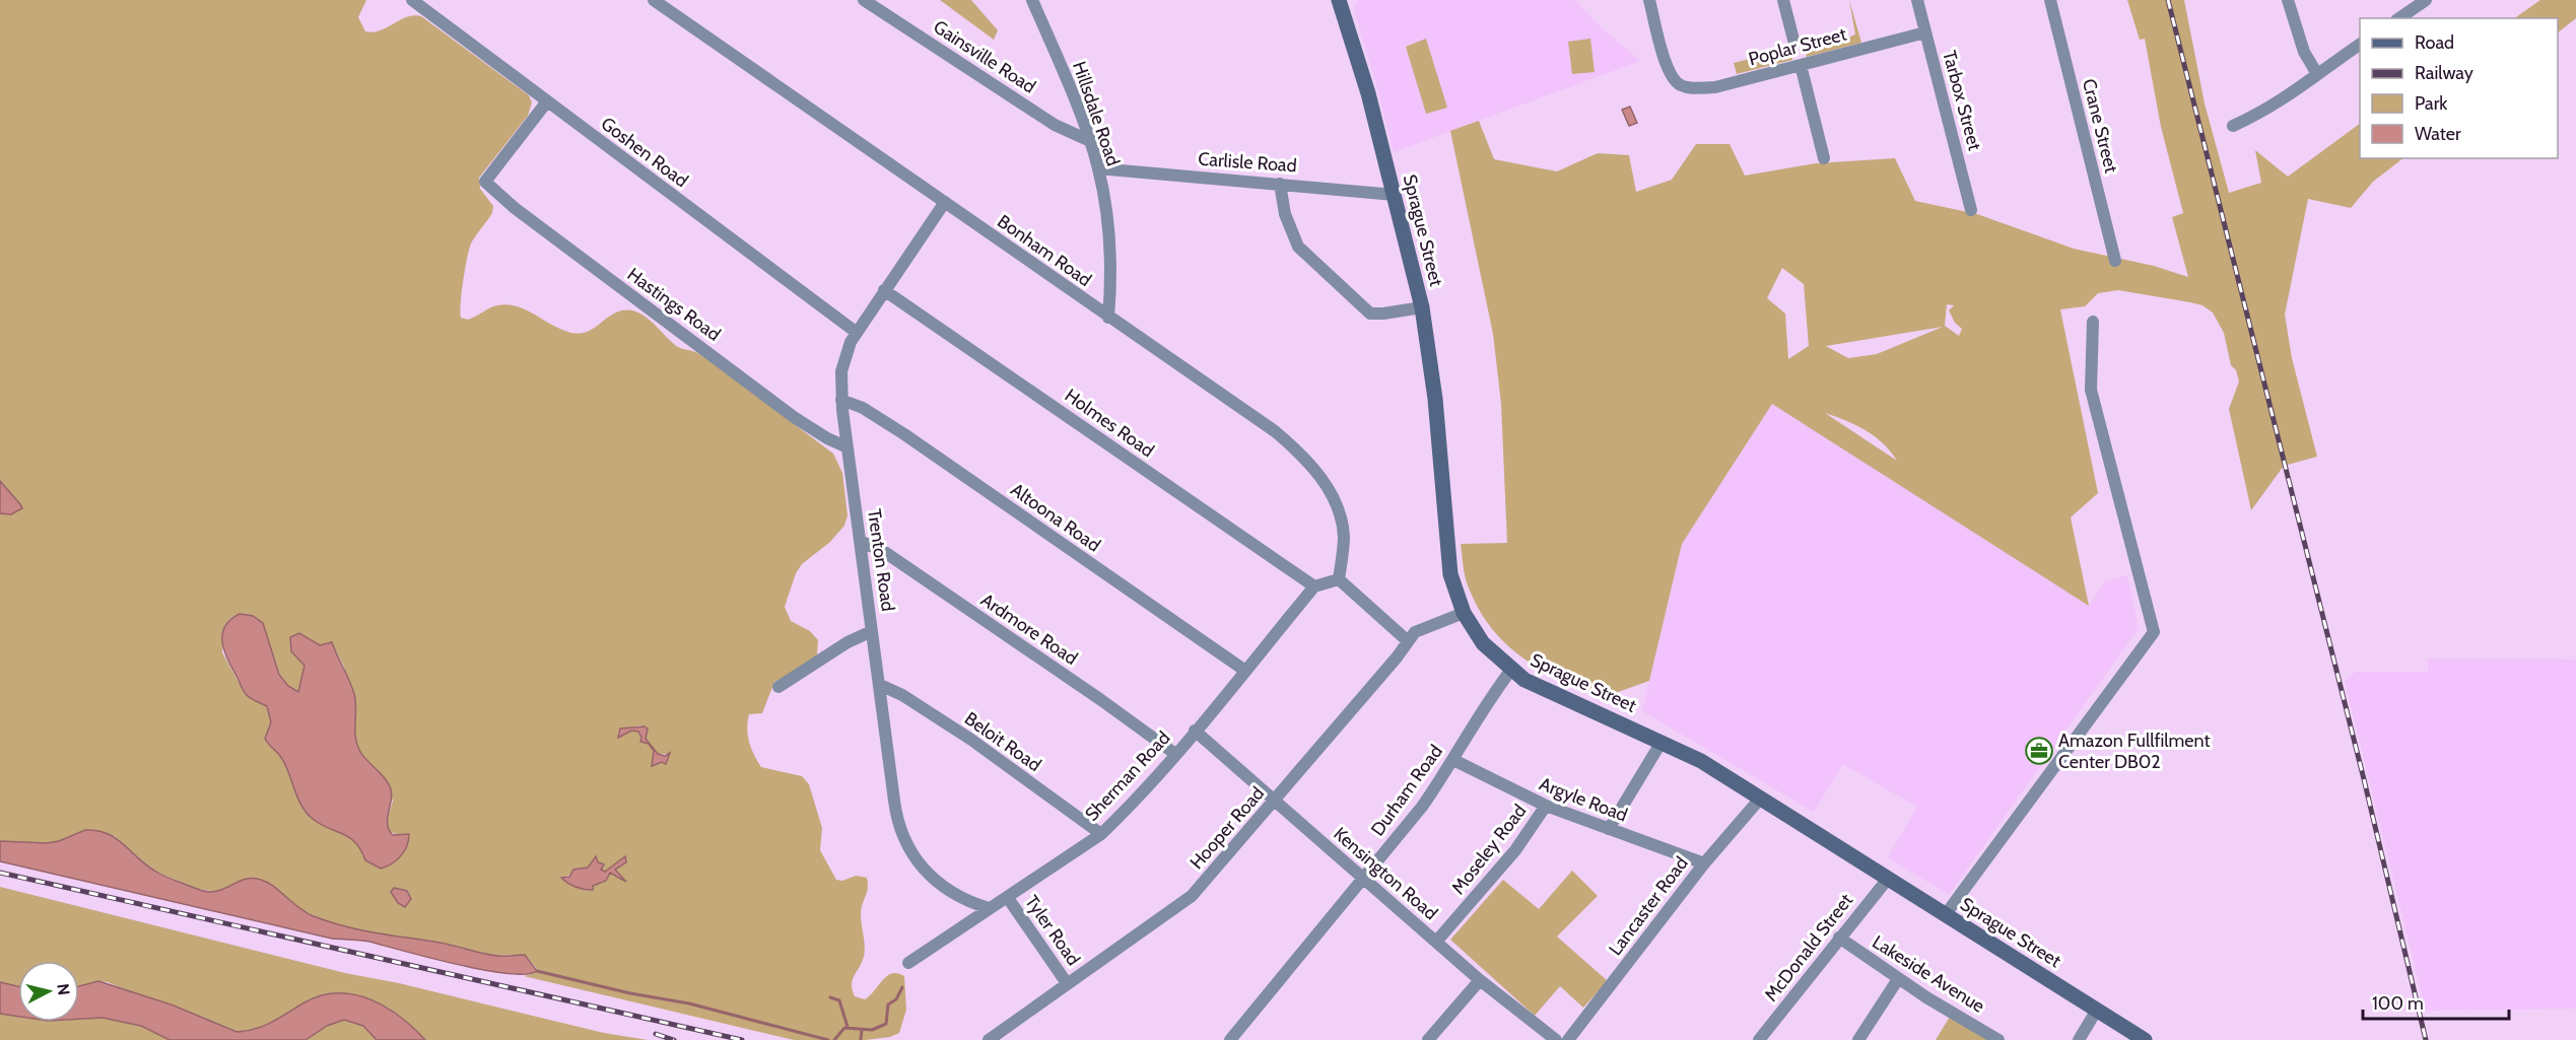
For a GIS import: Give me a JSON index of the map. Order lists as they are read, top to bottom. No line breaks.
{"streets":{"main road":["Sprague Street"],"street":["Poplar Street","Gainsville Road","Tarbox Street","Hillsdale Road","Crane Street","Goshen Road","Carlisle Road","Bonham Road","Hastings Road","Holmes Road","Altoona Road","Trenton Road","Ardmore Road","Beloit Road","Sherman Road","Durham Road","Argyle Road","Hooper Road","Moseley Road","Kensington Road","Lancaster Road","Tyler Road","McDonald Street","Lakeside Avenue"]},"crossings":[["Poplar Street","Tarbox Street"],["Gainsville Road","Hillsdale Road"],["Hillsdale Road","Carlisle Road"],["Hillsdale Road","Bonham Road"],["Goshen Road","Hastings Road"],["Goshen Road","Trenton Road"],["Carlisle Road","Sprague Street"],["Sprague Street","Durham Road"],["Sprague Street","Hooper Road"],["Sprague Street","Lancaster Road"],["Sprague Street","McDonald Street"],["Bonham Road","Trenton Road"],["Hastings Road","Trenton Road"],["Holmes Road","Trenton Road"],["Holmes Road","Sherman Road"],["Altoona Road","Trenton Road"],["Altoona Road","Sherman Road"],["Trenton Road","Ardmore Road"],["Trenton Road","Beloit Road"],["Trenton Road","Sherman Road"],["Ardmore Road","Sherman Road"],["Beloit Road","Sherman Road"],["Sherman Road","Kensington Road"],["Sherman Road","Tyler Road"],["Durham Road","Argyle Road"],["Durham Road","Kensington Road"],["Argyle Road","Moseley Road"],["Argyle Road","Lancaster Road"],["Hooper Road","Kensington Road"],["Hooper Road","Tyler Road"],["Moseley Road","Kensington Road"],["McDonald Street","Lakeside Avenue"]],"places":{"office":["Amazon Fullfilment Center DB02"]},"legend":["Road","Railway","Park","Water"],"scale_bar":"100 m","north":"right"}
